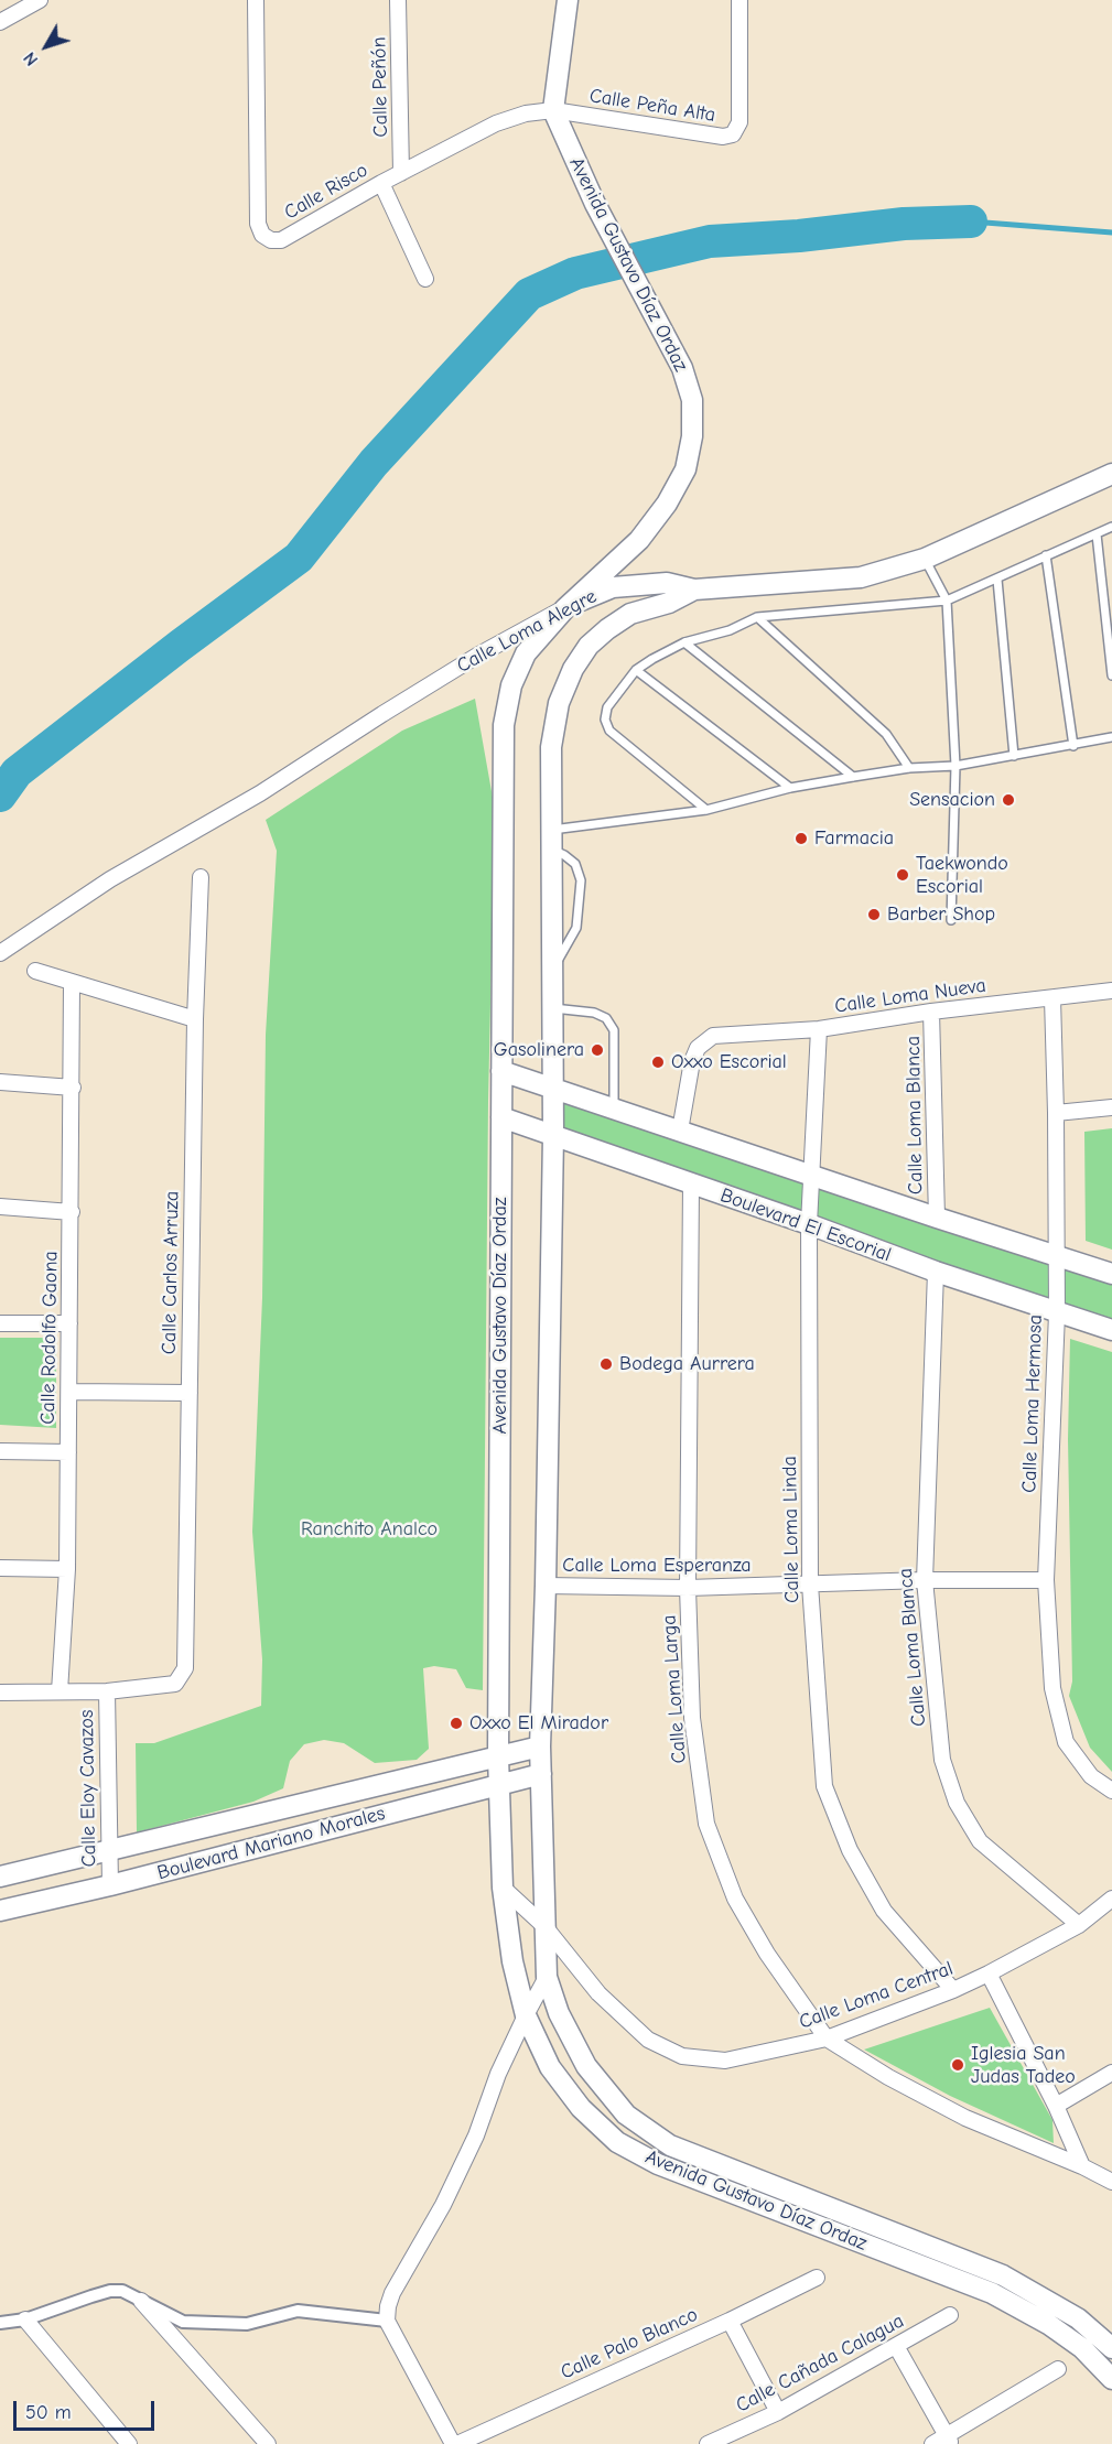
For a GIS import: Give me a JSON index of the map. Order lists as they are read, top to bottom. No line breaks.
{"streets":{"street":["Calle Peñón","Calle Peña Alta","Calle Risco","Avenida Gustavo Díaz Ordaz","Calle Loma Alegre","Calle Loma Nueva","Calle Loma Blanca","Boulevard El Escorial","Calle Carlos Arruza","Calle Rodolfo Gaona","Calle Loma Hermosa","Calle Loma Linda","Calle Loma Esperanza","Calle Loma Larga","Calle Eloy Cavazos","Boulevard Mariano Morales","Calle Loma Central","Calle Palo Blanco","Calle Cañada Calagua"]},"crossings":[["Calle Peñón","Calle Risco"],["Calle Peña Alta","Calle Risco"],["Calle Peña Alta","Avenida Gustavo Díaz Ordaz"],["Calle Risco","Avenida Gustavo Díaz Ordaz"],["Avenida Gustavo Díaz Ordaz","Calle Loma Alegre"],["Avenida Gustavo Díaz Ordaz","Boulevard El Escorial"],["Avenida Gustavo Díaz Ordaz","Calle Loma Esperanza"],["Avenida Gustavo Díaz Ordaz","Boulevard Mariano Morales"],["Avenida Gustavo Díaz Ordaz","Calle Loma Central"],["Calle Loma Nueva","Calle Loma Blanca"],["Calle Loma Nueva","Calle Loma Hermosa"],["Calle Loma Nueva","Calle Loma Linda"],["Calle Loma Blanca","Boulevard El Escorial"],["Calle Loma Blanca","Calle Loma Esperanza"],["Calle Loma Blanca","Calle Loma Central"],["Boulevard El Escorial","Calle Loma Hermosa"],["Boulevard El Escorial","Calle Loma Linda"],["Boulevard El Escorial","Calle Loma Larga"],["Calle Carlos Arruza","Calle Eloy Cavazos"],["Calle Loma Hermosa","Calle Loma Esperanza"],["Calle Loma Linda","Calle Loma Esperanza"],["Calle Loma Linda","Calle Loma Central"],["Calle Loma Esperanza","Calle Loma Larga"],["Calle Loma Larga","Calle Loma Central"],["Calle Eloy Cavazos","Boulevard Mariano Morales"]],"parks":["Ranchito Analco"],"places":["Sensacion","Farmacia","Taekwondo Escorial","Barber Shop","Gasolinera","Oxxo Escorial","Bodega Aurrera","Oxxo El Mirador","Iglesia San Judas Tadeo"],"scale_bar":"50 m","north":"bottom left"}
